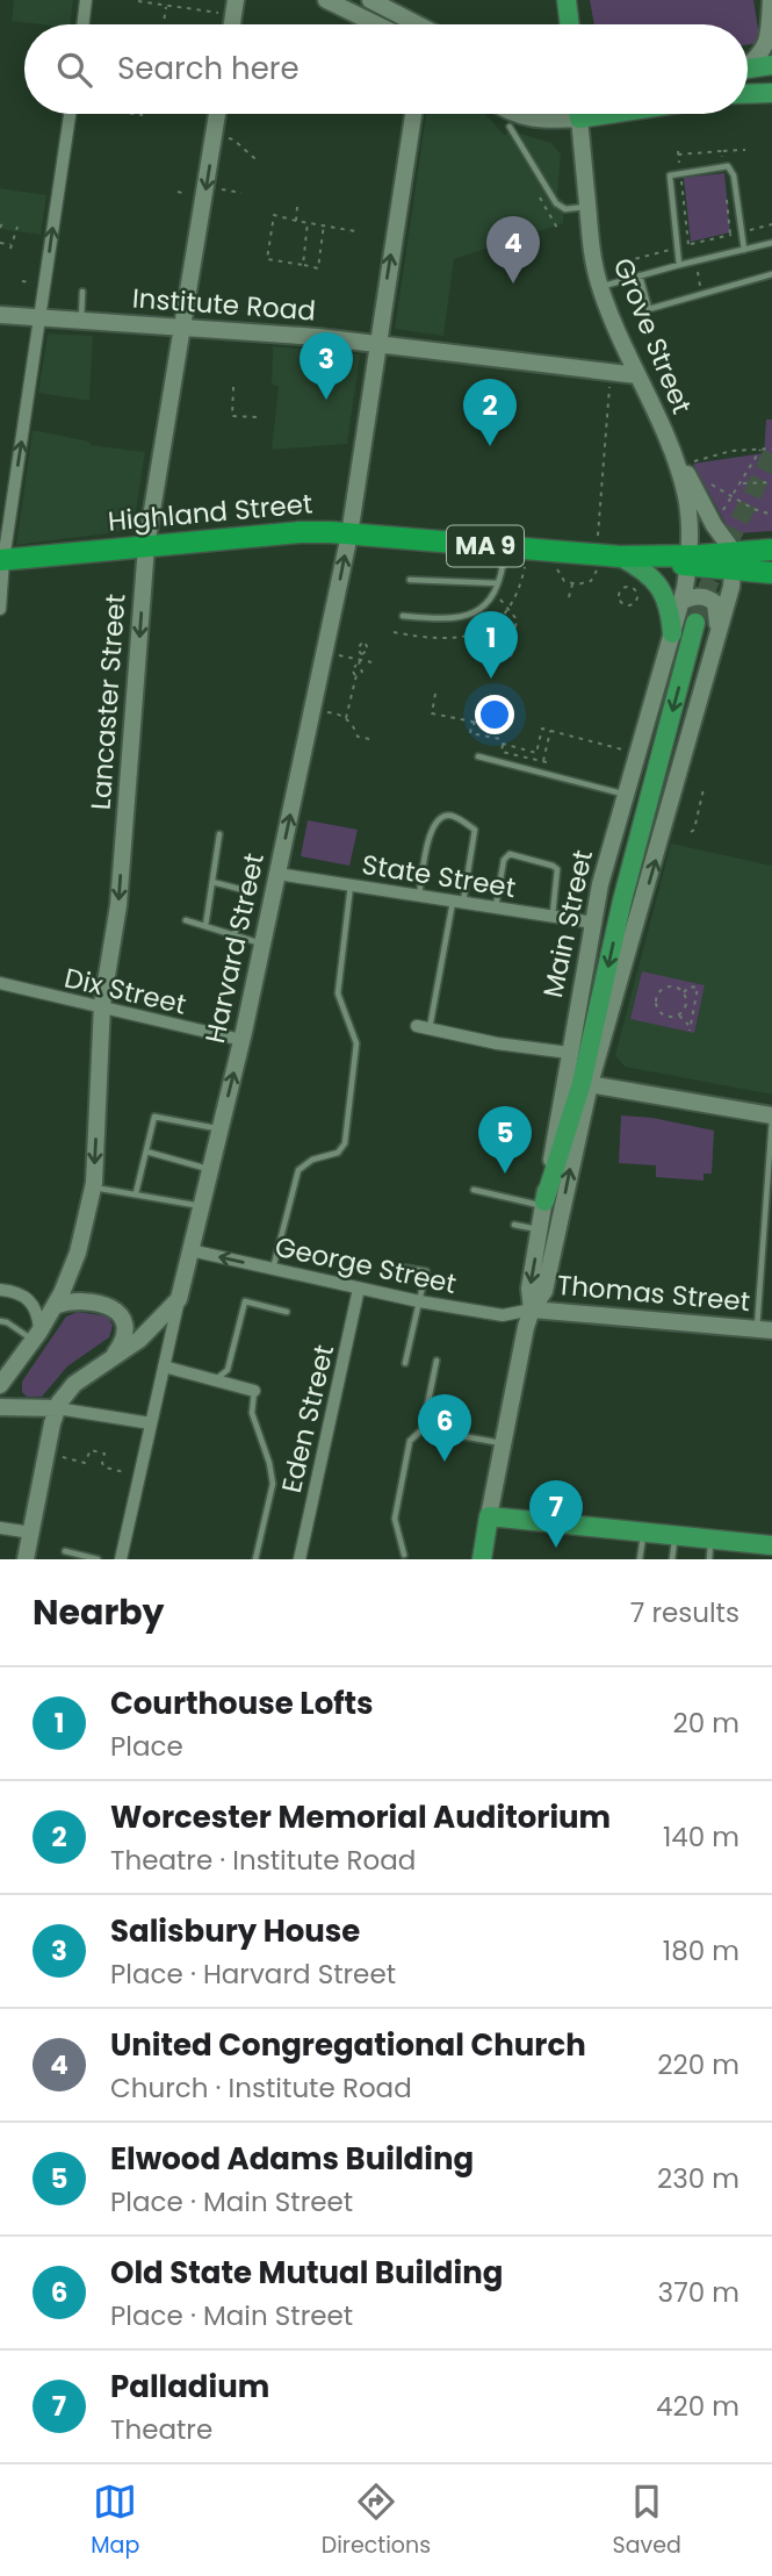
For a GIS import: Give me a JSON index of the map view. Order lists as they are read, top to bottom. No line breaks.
{"streets":{"highway":["Highland Street","MA 9"],"main road":["Institute Road","Grove Street","Lancaster Street","Main Street","Harvard Street","Thomas Street"],"street":["State Street","Dix Street","George Street","Eden Street"]},"crossings":[["Institute Road","Grove Street"],["Institute Road","Lancaster Street"],["Institute Road","Harvard Street"],["Grove Street","Highland Street"],["Grove Street","MA 9"],["Grove Street","Main Street"],["Highland Street","MA 9"],["Highland Street","Lancaster Street"],["Highland Street","Main Street"],["Highland Street","Harvard Street"],["MA 9","Main Street"],["Lancaster Street","Dix Street"],["State Street","Main Street"],["State Street","Harvard Street"],["Main Street","George Street"],["Main Street","Thomas Street"],["Harvard Street","Dix Street"],["Harvard Street","George Street"],["George Street","Thomas Street"],["George Street","Eden Street"]],"one_way":["Lancaster Street","Harvard Street"],"page":{"search":"Search here","pins":["4","3","2","1","5","6","7"],"heading":["Nearby","7 results"],"list":[{"mark":"1","name":"Courthouse Lofts","note":"Place","value":"20 m"},{"mark":"2","name":"Worcester Memorial Auditorium","note":"Theatre · Institute Road","value":"140 m"},{"mark":"3","name":"Salisbury House","note":"Place · Harvard Street","value":"180 m"},{"mark":"4","name":"United Congregational Church","note":"Church · Institute Road","value":"220 m"},{"mark":"5","name":"Elwood Adams Building","note":"Place · Main Street","value":"230 m"},{"mark":"6","name":"Old State Mutual Building","note":"Place · Main Street","value":"370 m"},{"mark":"7","name":"Palladium","note":"Theatre","value":"420 m"}],"nav":["Map","Directions","Saved"]}}
